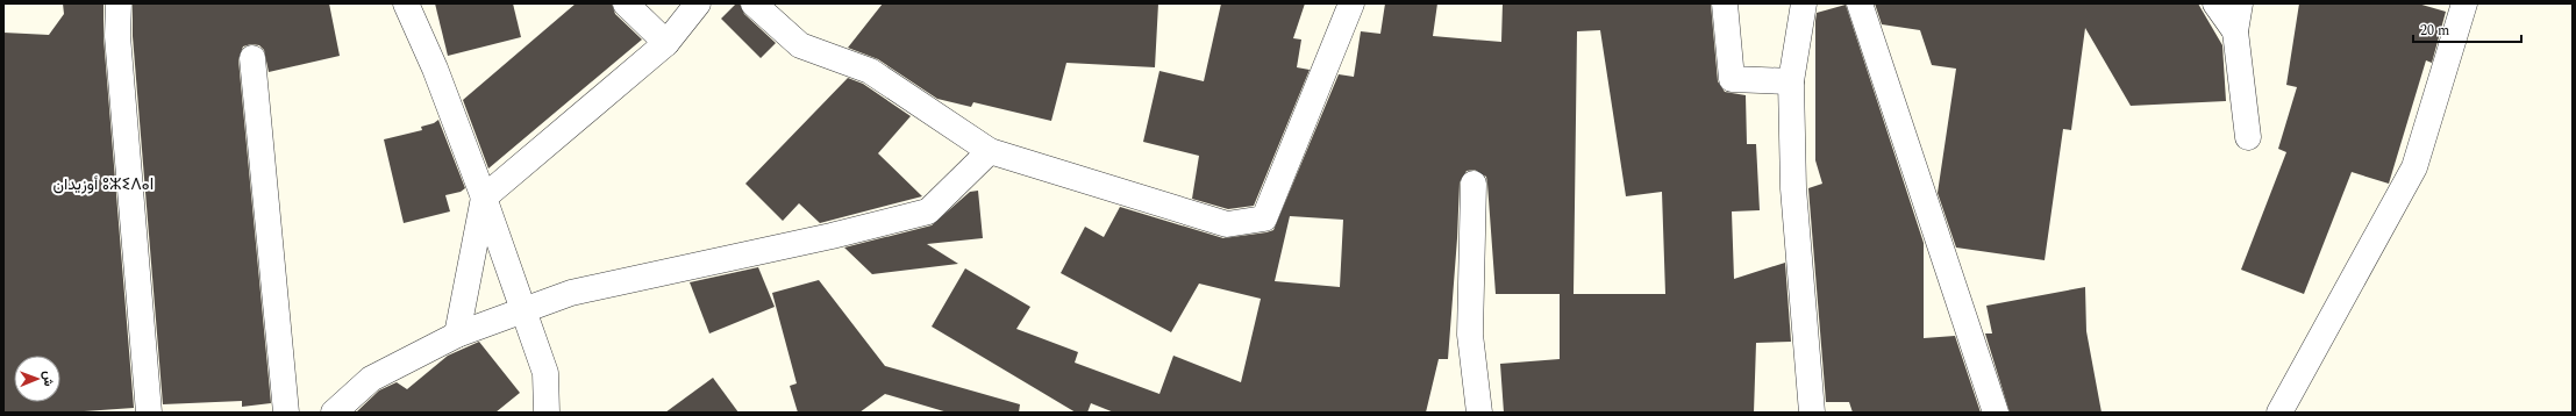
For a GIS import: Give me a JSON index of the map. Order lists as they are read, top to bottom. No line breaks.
{"districts":["أوزيدان ⵓⵣⵉⴷⴰⵏ"],"scale_bar":"20 m","north":"right"}
